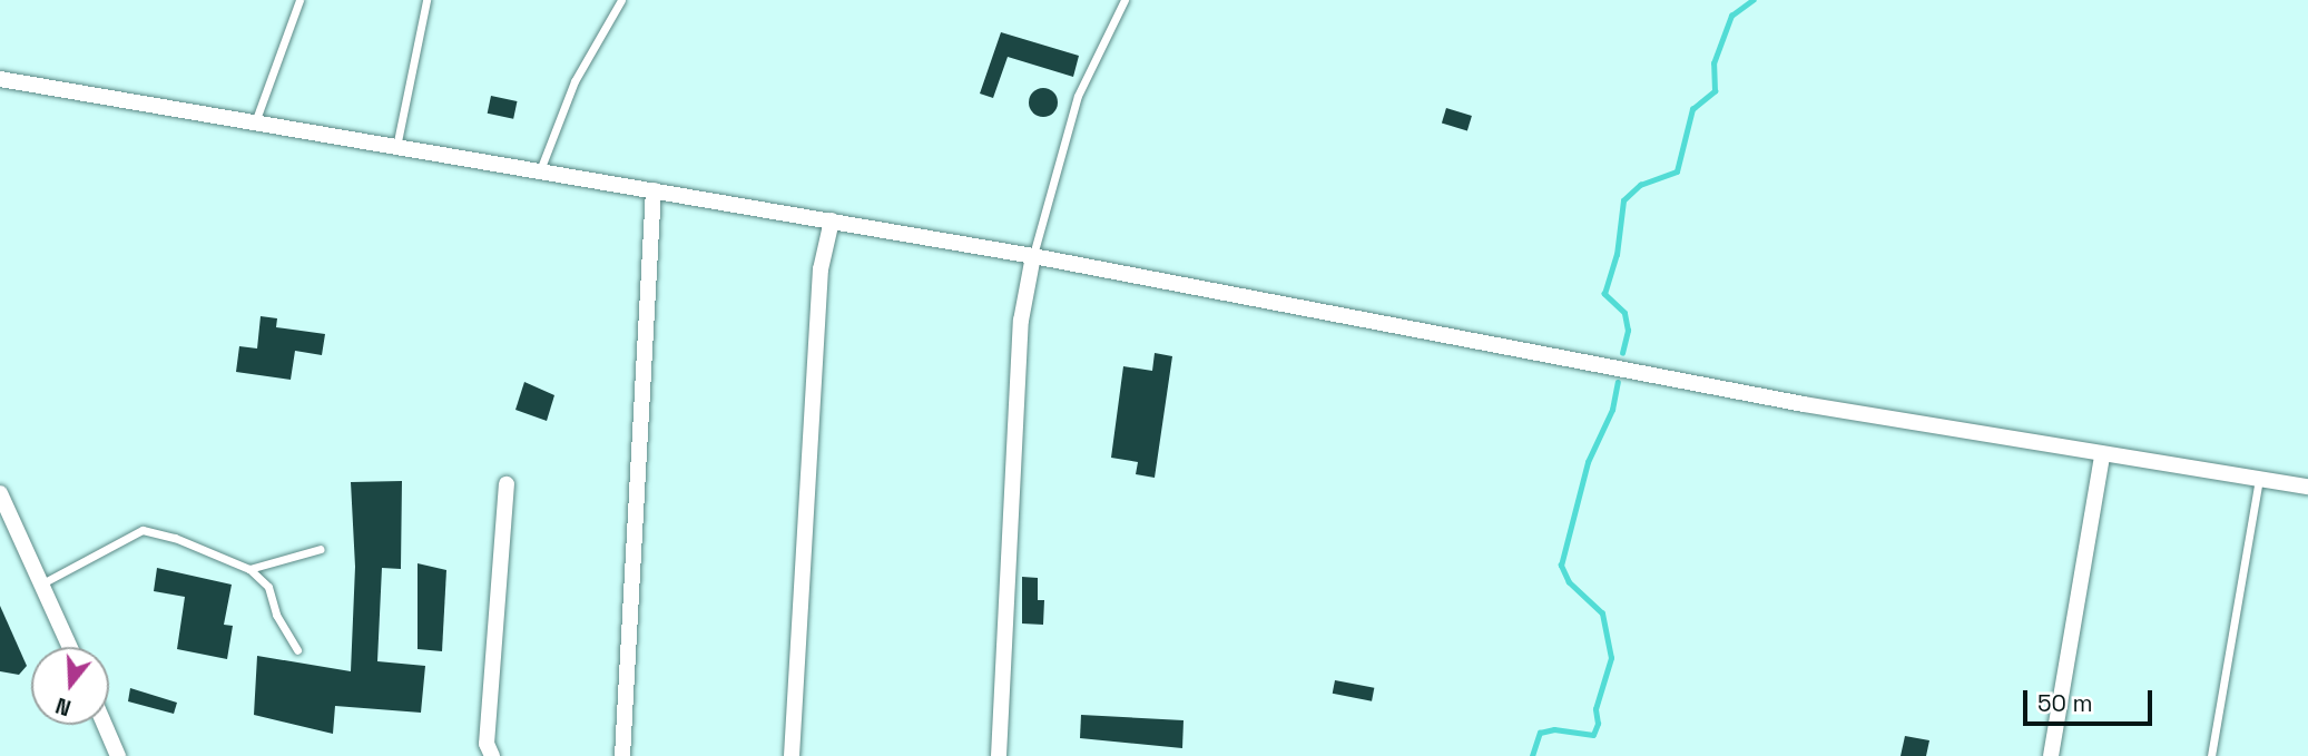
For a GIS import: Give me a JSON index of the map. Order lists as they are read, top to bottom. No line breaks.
{"scale_bar":"50 m","north":"bottom"}
